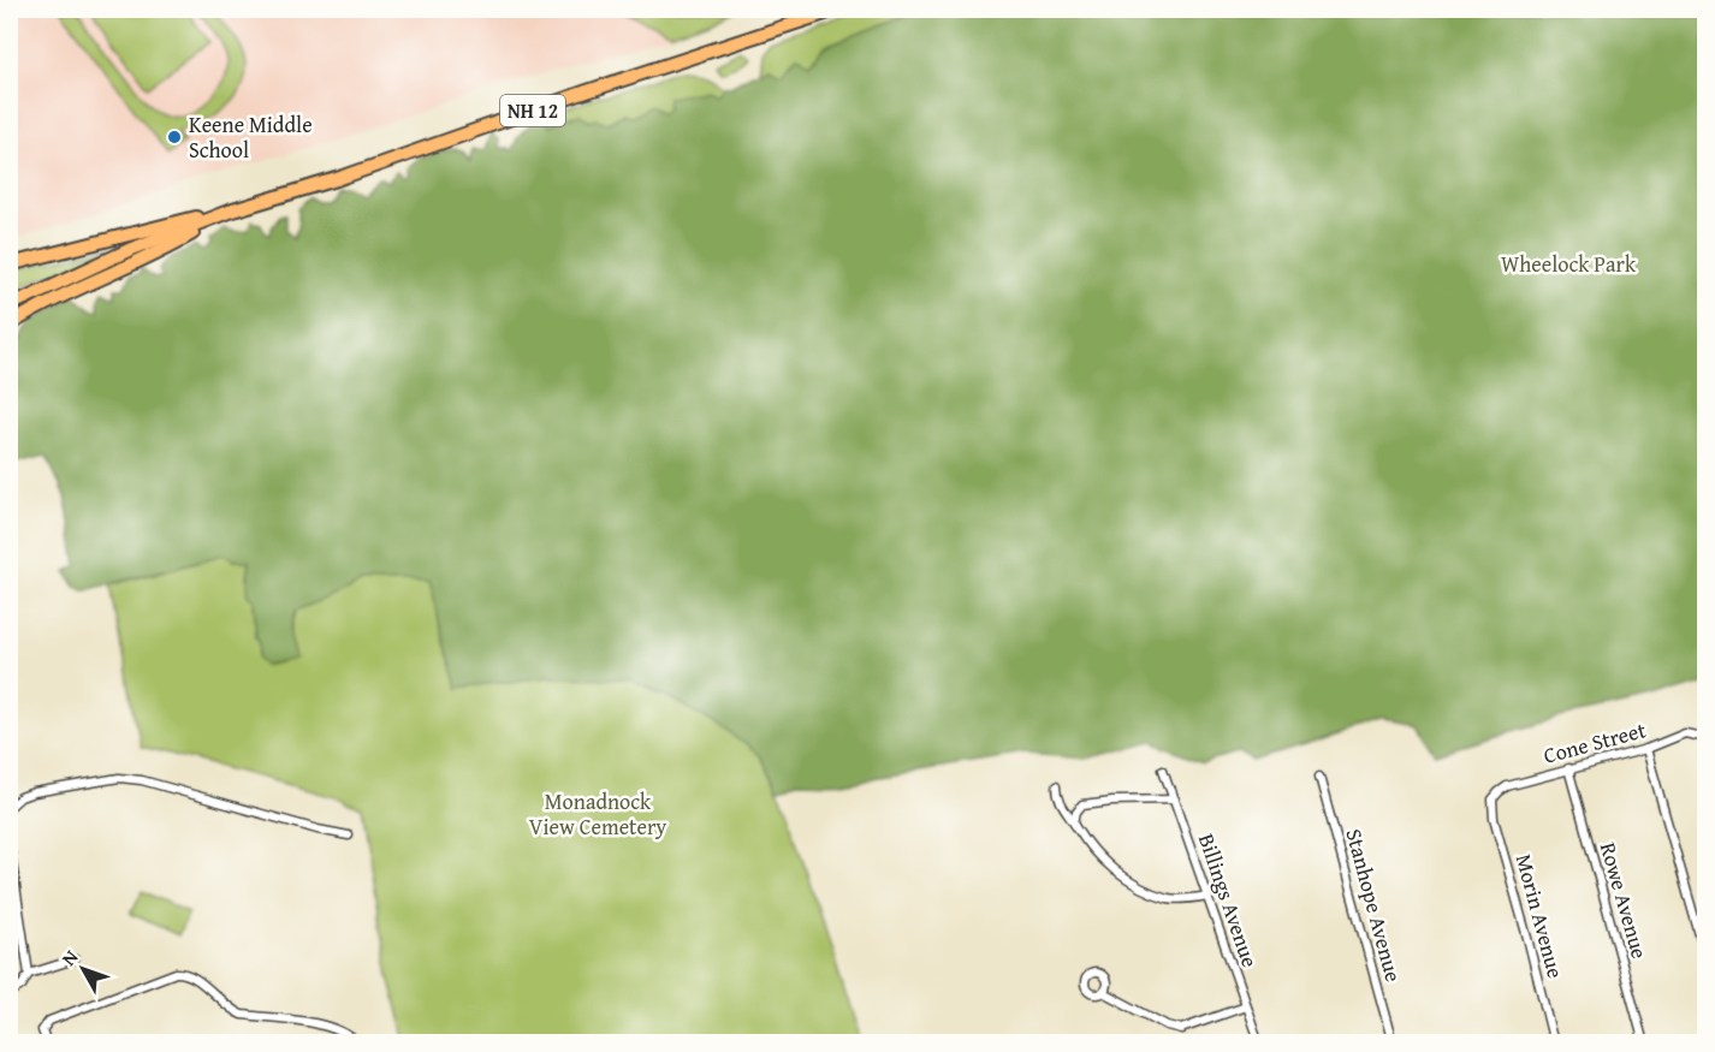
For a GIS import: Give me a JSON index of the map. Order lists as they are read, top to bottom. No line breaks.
{"streets":{"highway":["NH 12"],"street":["Cone Street","Billings Avenue","Rowe Avenue","Stanhope Avenue","Morin Avenue"]},"crossings":[["Cone Street","Rowe Avenue"],["Cone Street","Morin Avenue"]],"parks":["Wheelock Park","Monadnock View Cemetery"],"places":["Keene Middle School"],"north":"top left"}
